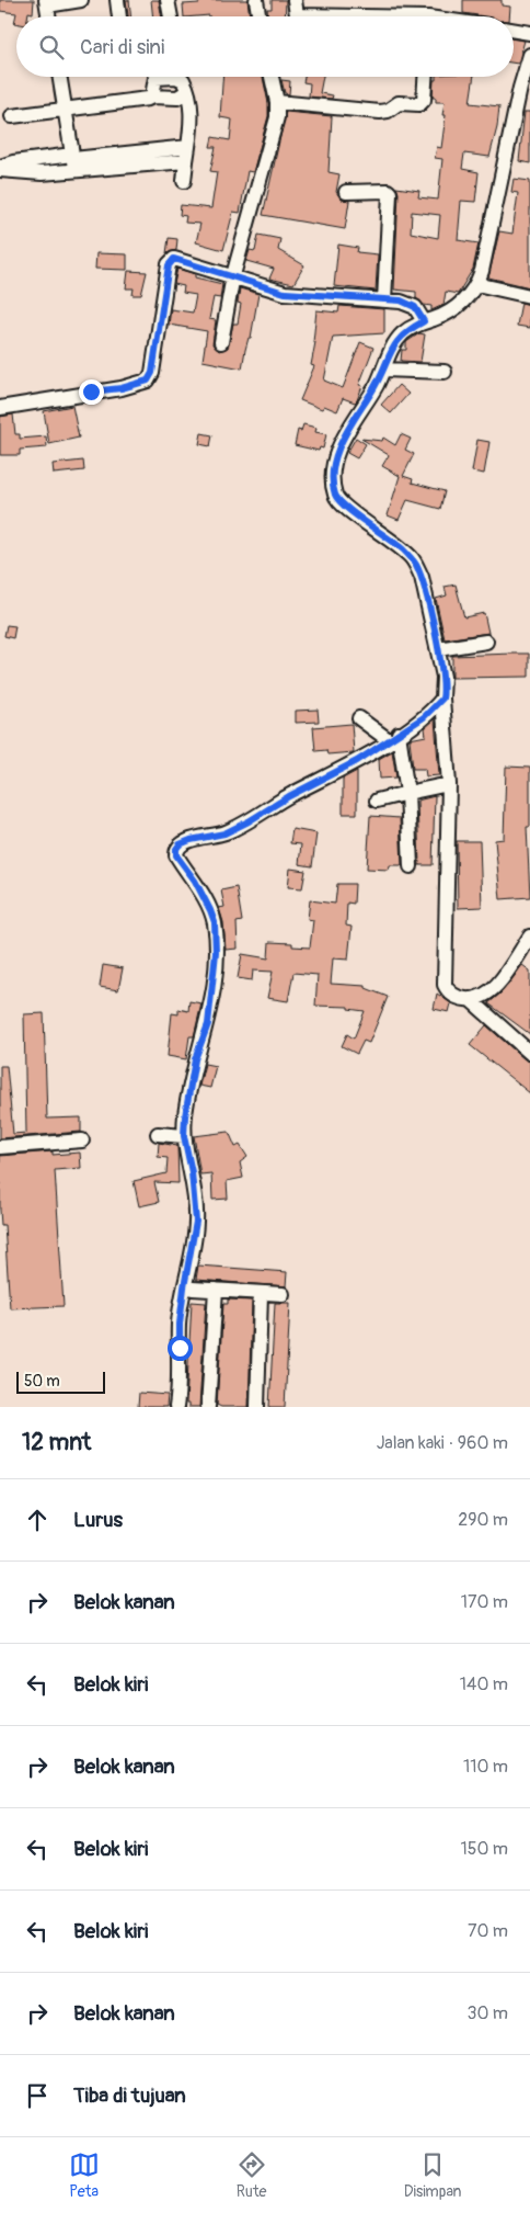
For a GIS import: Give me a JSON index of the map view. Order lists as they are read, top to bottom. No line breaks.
{"scale_bar":"50 m","page":{"search":"Cari di sini","scale":"50 m","heading":["12 mnt","Jalan kaki · 960 m"],"list":[["Lurus","290 m"],["Belok kanan","170 m"],["Belok kiri","140 m"],["Belok kanan","110 m"],["Belok kiri","150 m"],["Belok kiri","70 m"],["Belok kanan","30 m"],"Tiba di tujuan"],"nav":["Peta","Rute","Disimpan"]}}
